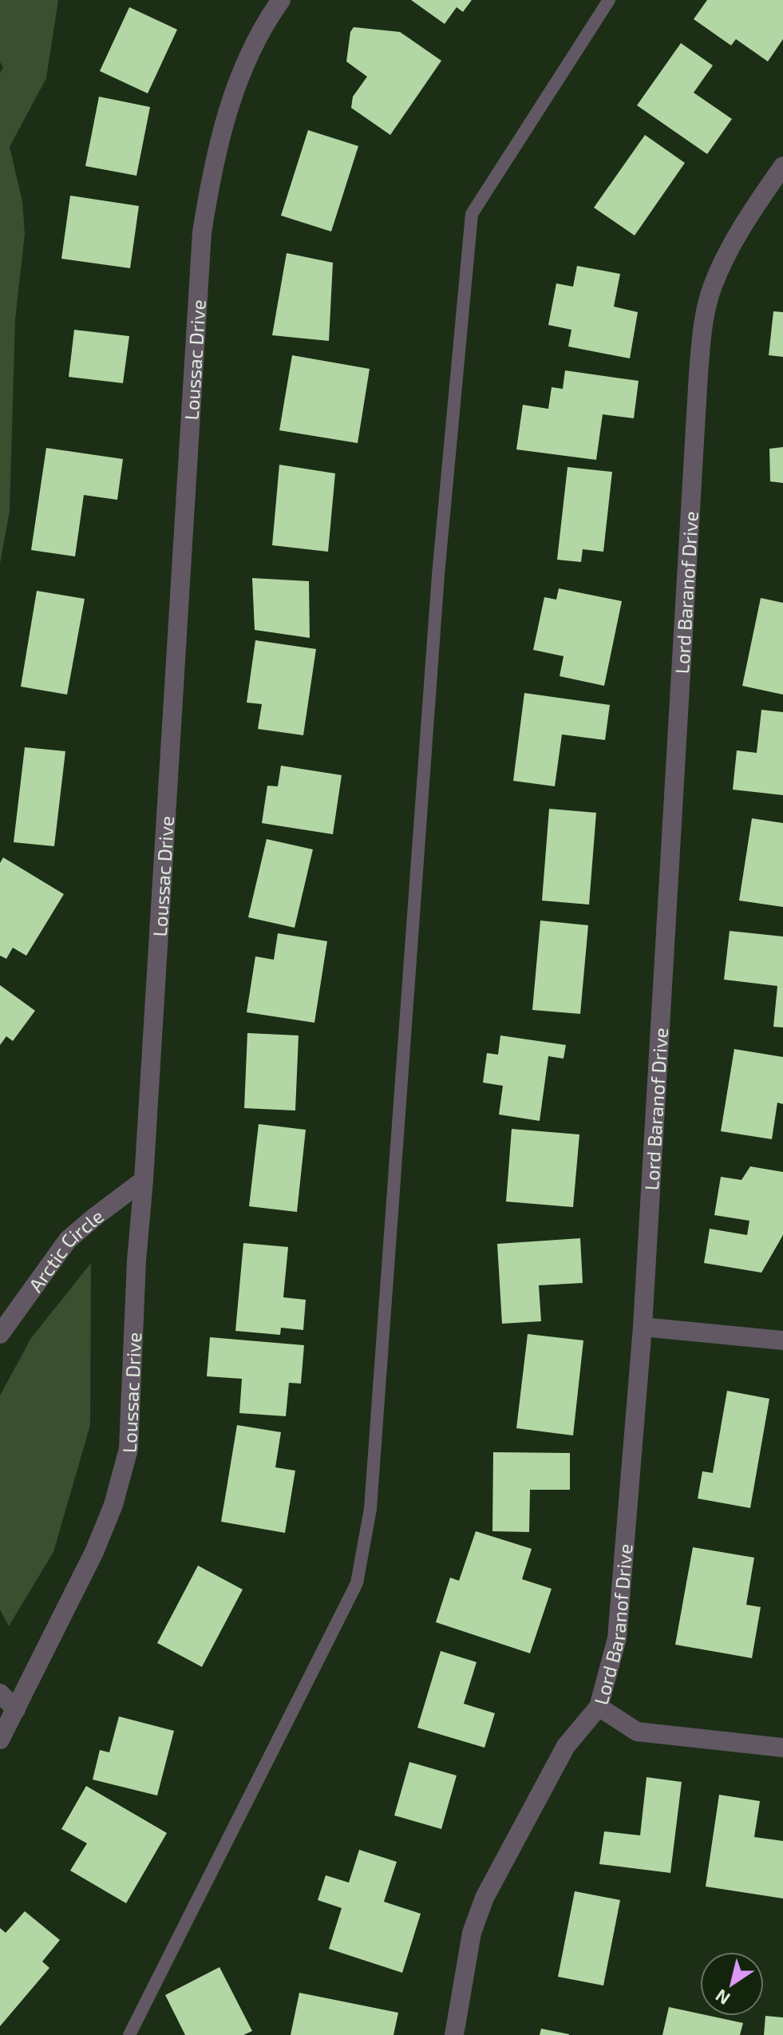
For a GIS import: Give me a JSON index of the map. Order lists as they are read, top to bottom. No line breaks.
{"streets":{"street":["Loussac Drive","Lord Baranof Drive","Arctic Circle"]},"crossings":[["Loussac Drive","Arctic Circle"]],"north":"bottom left"}
